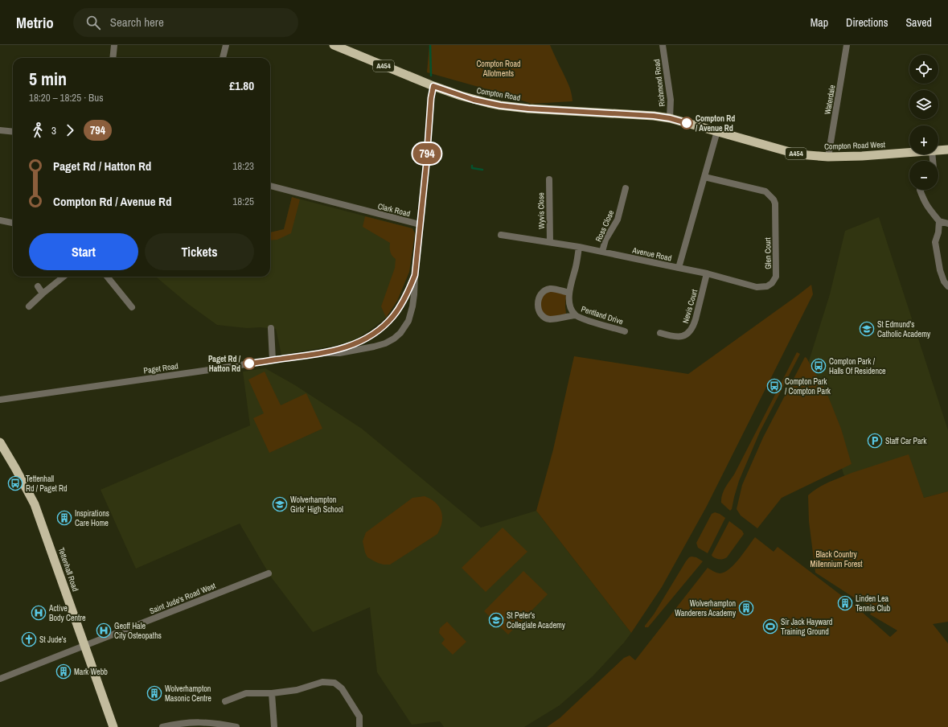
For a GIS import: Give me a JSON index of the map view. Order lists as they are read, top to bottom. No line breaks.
{"streets":{"highway":["A454","Compton Road","Compton Road West","Tettenhall Road"],"street":["Richmond Road","Waterdale","Clark Road","Wyvis Close","Ross Close","Glen Court","Avenue Road","Nevis Court","Pentland Drive","Paget Road","Saint Jude's Road West"]},"crossings":[["Richmond Road","Compton Road"],["Richmond Road","Compton Road West"],["Compton Road","Compton Road West"],["Compton Road","Clark Road"],["Waterdale","Compton Road West"],["Compton Road West","Avenue Road"],["Clark Road","Paget Road"],["Wyvis Close","Avenue Road"],["Ross Close","Avenue Road"],["Glen Court","Avenue Road"],["Glen Court","Nevis Court"],["Avenue Road","Pentland Drive"],["Tettenhall Road","Saint Jude's Road West"]],"parks":["Compton Road Allotments","Black Country Millennium Forest"],"places":{"other":["Compton Rd / Avenue Rd","Paget Rd / Hatton Rd"],"school or university":["St Edmund's Catholic Academy","Wolverhampton Girls' High School","St Peter's Collegiate Academy"],"bus stop":["Compton Park / Halls Of Residence","Compton Park / Compton Park","Tettenhall Rd / Paget Rd"],"parking":["Staff Car Park"],"building":["Inspirations Care Home","Linden Lea Tennis Club","Wolverhampton Wanderers Academy","Mark Webb","Wolverhampton Masonic Centre"],"hospital":["Active Body Centre","Geoff Hale City Osteopaths"],"sports":["Sir Jack Hayward Training Ground"],"church":["St Jude's"]},"lines":["bus line 794"],"page":{"header":"Metrio","search":"Search here","nav":["Map","Directions","Saved"],"on_map":"794","map_buttons":["+","−"],"heading":["5 min","18:20 – 18:25 · Bus","£1.80"],"legs":["3","794"],"list":[{"name":"Paget Rd / Hatton Rd","value":"18:23"},{"name":"Compton Rd / Avenue Rd","value":"18:25"}],"buttons":["Start","Tickets"]}}
